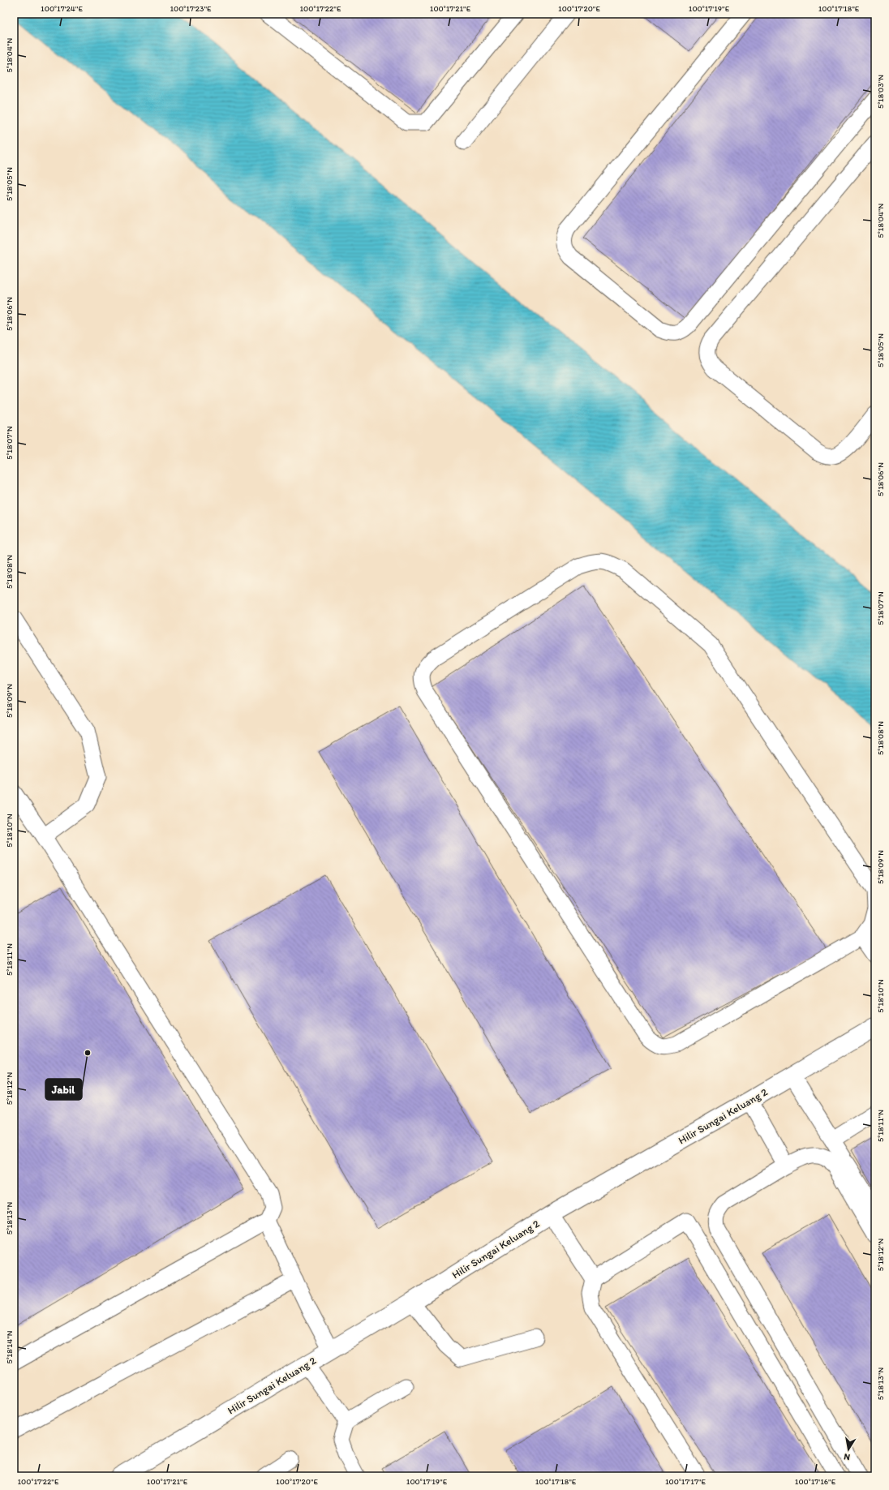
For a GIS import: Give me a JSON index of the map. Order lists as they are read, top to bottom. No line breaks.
{"streets":{"street":["Hilir Sungai Keluang 2"]},"places":["Jabil"],"north":"bottom","coordinates":["100°17'24\"E","100°17'23\"E","100°17'22\"E","100°17'21\"E","100°17'20\"E","100°17'19\"E","100°17'18\"E","5°18'04\"N","5°18'03\"N","5°18'05\"N","5°18'06\"N","5°18'07\"N","5°18'08\"N","5°18'09\"N","5°18'10\"N","5°18'11\"N","5°18'12\"N","5°18'13\"N","5°18'14\"N","100°17'17\"E","100°17'16\"E"]}
